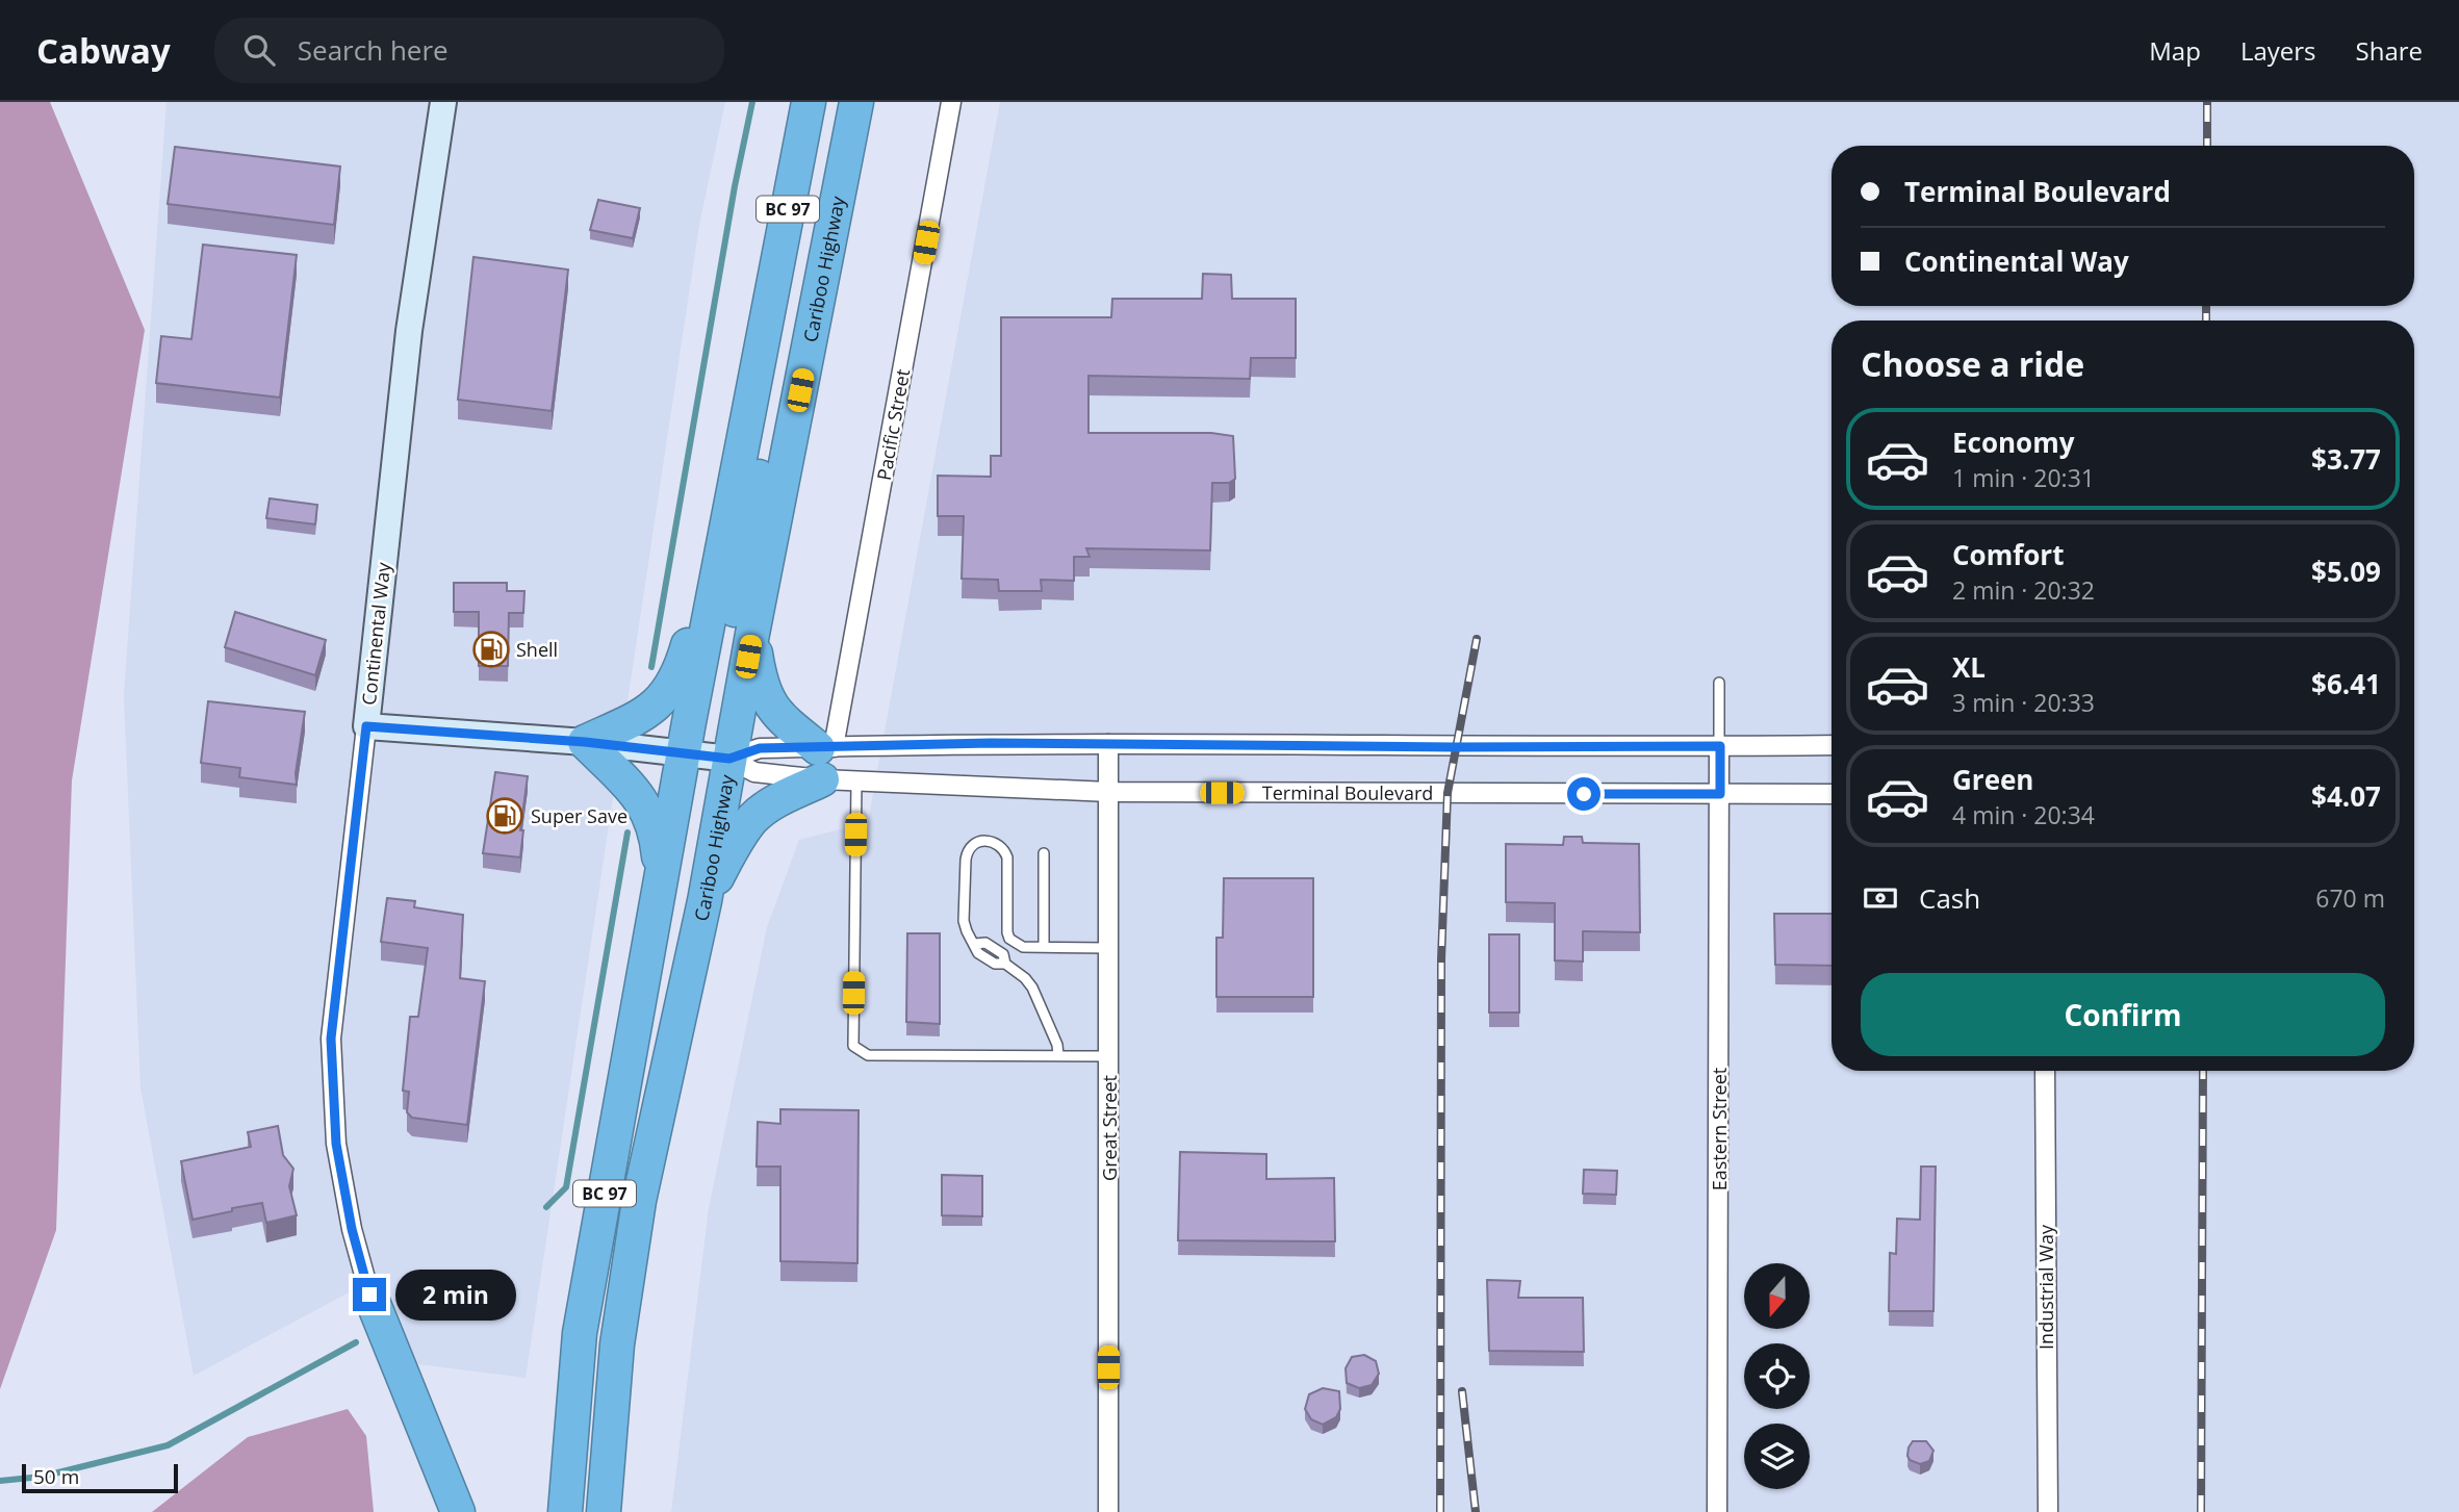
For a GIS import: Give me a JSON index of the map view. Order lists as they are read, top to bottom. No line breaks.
{"streets":{"highway":["BC 97","Cariboo Highway"],"street":["Pacific Street","Continental Way","Terminal Boulevard","Great Street","Eastern Street","Industrial Way"]},"crossings":[["BC 97","Terminal Boulevard"],["Cariboo Highway","Terminal Boulevard"],["Pacific Street","Terminal Boulevard"],["Continental Way","Terminal Boulevard"],["Terminal Boulevard","Great Street"],["Terminal Boulevard","Eastern Street"]],"places":{"fuel station":["Shell","Super Save"]},"scale_bar":"50 m","north":"bottom","page":{"header":"Cabway","search":"Search here","nav":["Map","Layers","Share"],"banner":["Terminal Boulevard","Continental Way"],"heading":"Choose a ride","list":[{"name":"Economy","note":"1 min · 20:31","value":"$3.77"},{"name":"Comfort","note":"2 min · 20:32","value":"$5.09"},{"name":"XL","note":"3 min · 20:33","value":"$6.41"},{"name":"Green","note":"4 min · 20:34","value":"$4.07"}],"pay":["Cash","670 m"],"buttons":"Confirm","bubble":"2 min","scale":"50 m"}}
